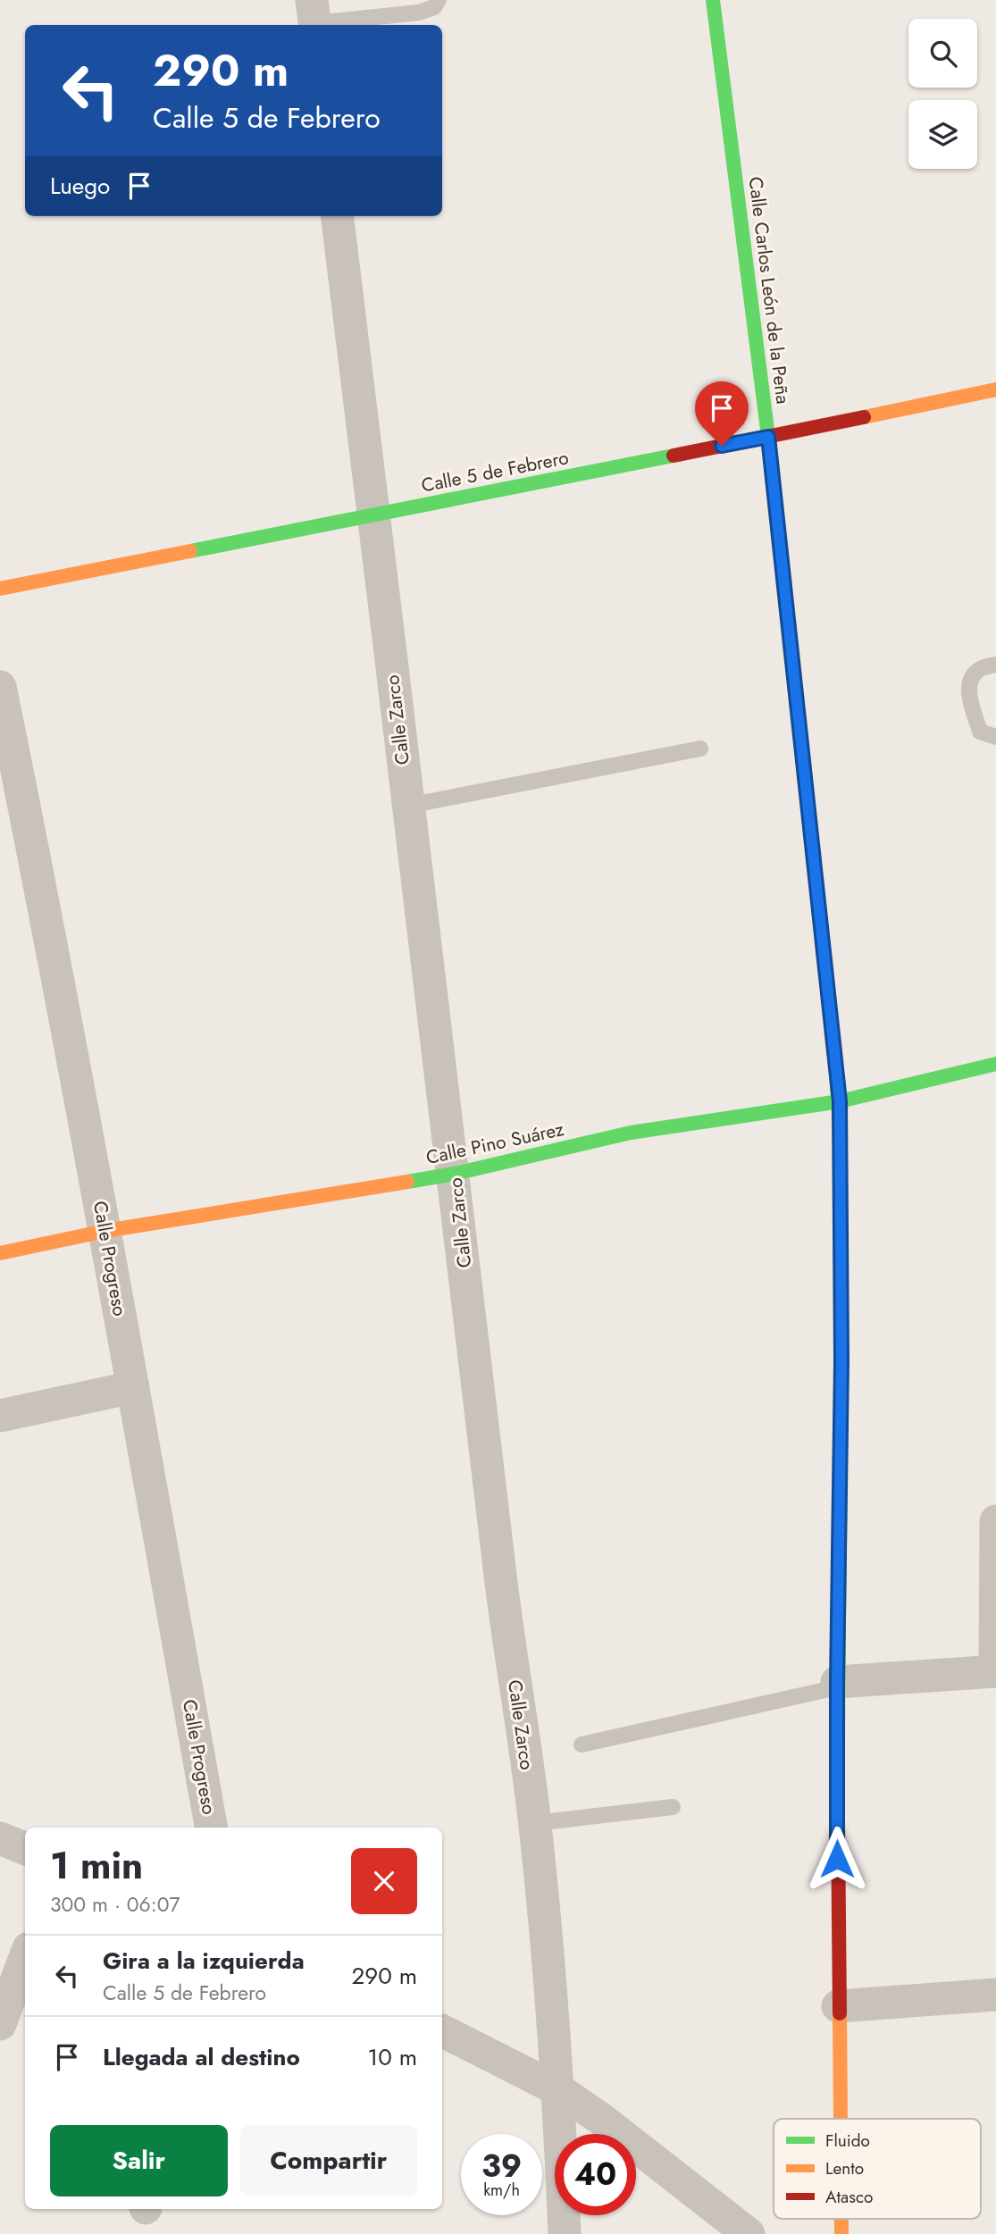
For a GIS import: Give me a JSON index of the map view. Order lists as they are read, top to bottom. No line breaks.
{"streets":{"street":["Calle Carlos León de la Peña","Calle 5 de Febrero","Calle Zarco","Calle Pino Suárez","Calle Progreso"]},"crossings":[["Calle Carlos León de la Peña","Calle 5 de Febrero"],["Calle Carlos León de la Peña","Calle Pino Suárez"],["Calle 5 de Febrero","Calle Zarco"],["Calle Zarco","Calle Pino Suárez"],["Calle Pino Suárez","Calle Progreso"]],"legend":["Fluido","Lento","Atasco"],"page":{"turn":["290 m","Calle 5 de Febrero"],"then":"Luego","heading":["1 min","300 m · 06:07"],"list":[{"name":"Gira a la izquierda","note":"Calle 5 de Febrero","value":"290 m"},{"name":"Llegada al destino","value":"10 m"}],"buttons":["Salir","Compartir"],"speed":"39 km/h","limit":"40"}}
